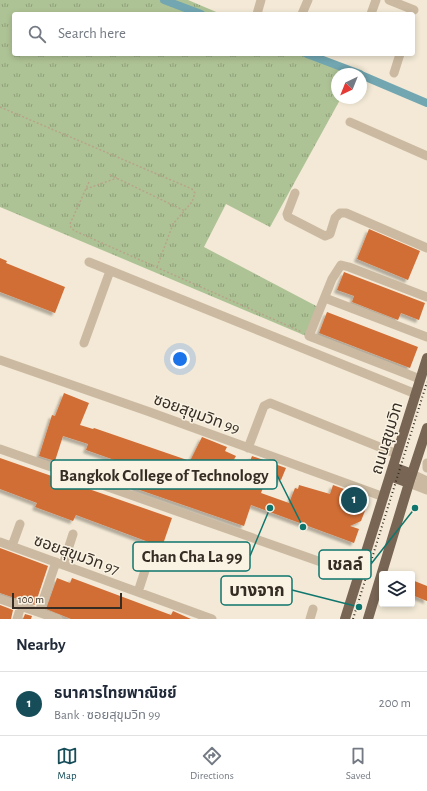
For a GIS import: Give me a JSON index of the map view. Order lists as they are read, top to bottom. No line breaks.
{"streets":{"main road":["ถนนสุขุมวิท"],"street":["ซอยสุขุมวิท 99","ซอยสุขุมวิท 97"]},"crossings":[["ซอยสุขุมวิท 99","ถนนสุขุมวิท"]],"places":["Chan Cha La 99","เชลล์","Bangkok College of Technology","บางจาก"],"scale_bar":"100 m","north":"bottom left","page":{"search":"Search here","pins":"1","scale":"100 m","heading":"Nearby","list":[{"mark":"1","name":"ธนาคารไทยพาณิชย์","note":"Bank · ซอยสุขุมวิท 99","value":"200 m"}],"nav":["Map","Directions","Saved"]}}
